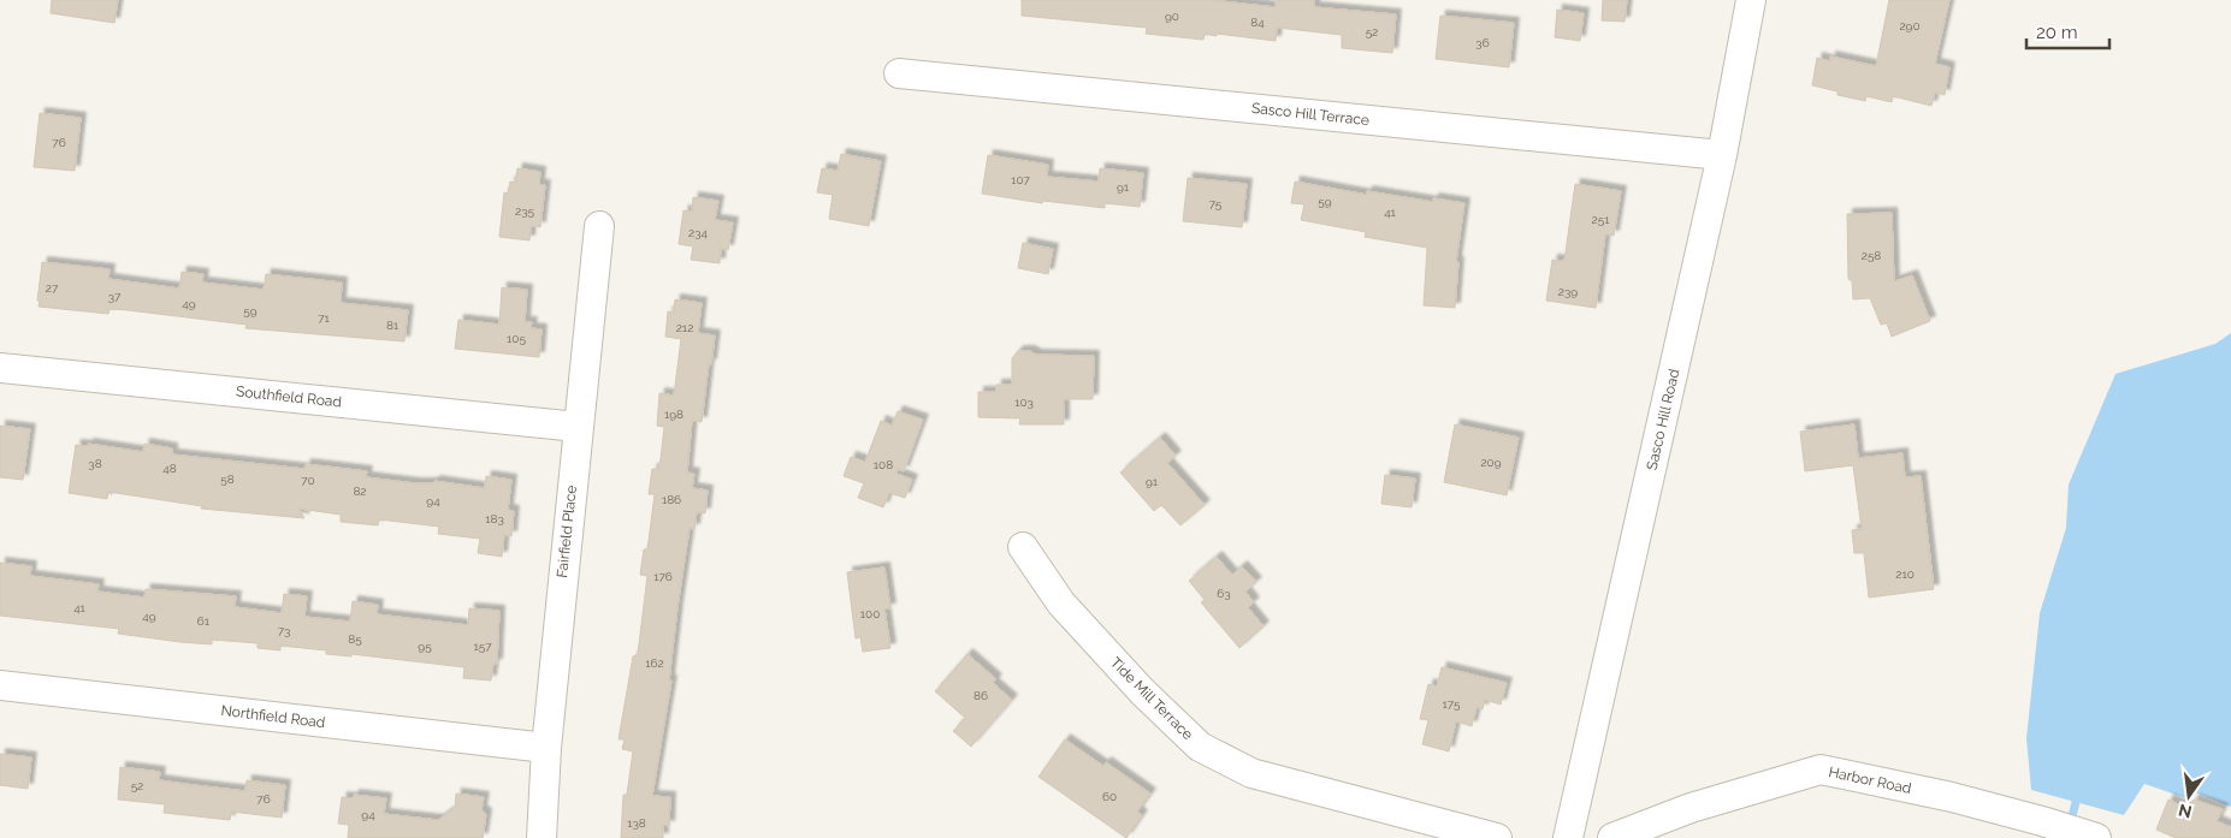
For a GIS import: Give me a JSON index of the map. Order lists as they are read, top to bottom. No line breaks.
{"streets":{"street":["Sasco Hill Terrace","Southfield Road","Sasco Hill Road","Fairfield Place","Tide Mill Terrace","Northfield Road","Harbor Road"]},"crossings":[["Sasco Hill Terrace","Sasco Hill Road"],["Southfield Road","Fairfield Place"],["Fairfield Place","Northfield Road"]],"house_numbers":["90","84","290","52","36","76","107","91","59","75","235","41","251","234","258","27","239","37","49","59","71","81","212","105","103","198","209","38","108","48","58","70","91","82","186","94","183","210","176","63","41","100","49","61","73","85","95","157","162","86","175","52","60","76","94","138"],"scale_bar":"20 m","north":"bottom"}
